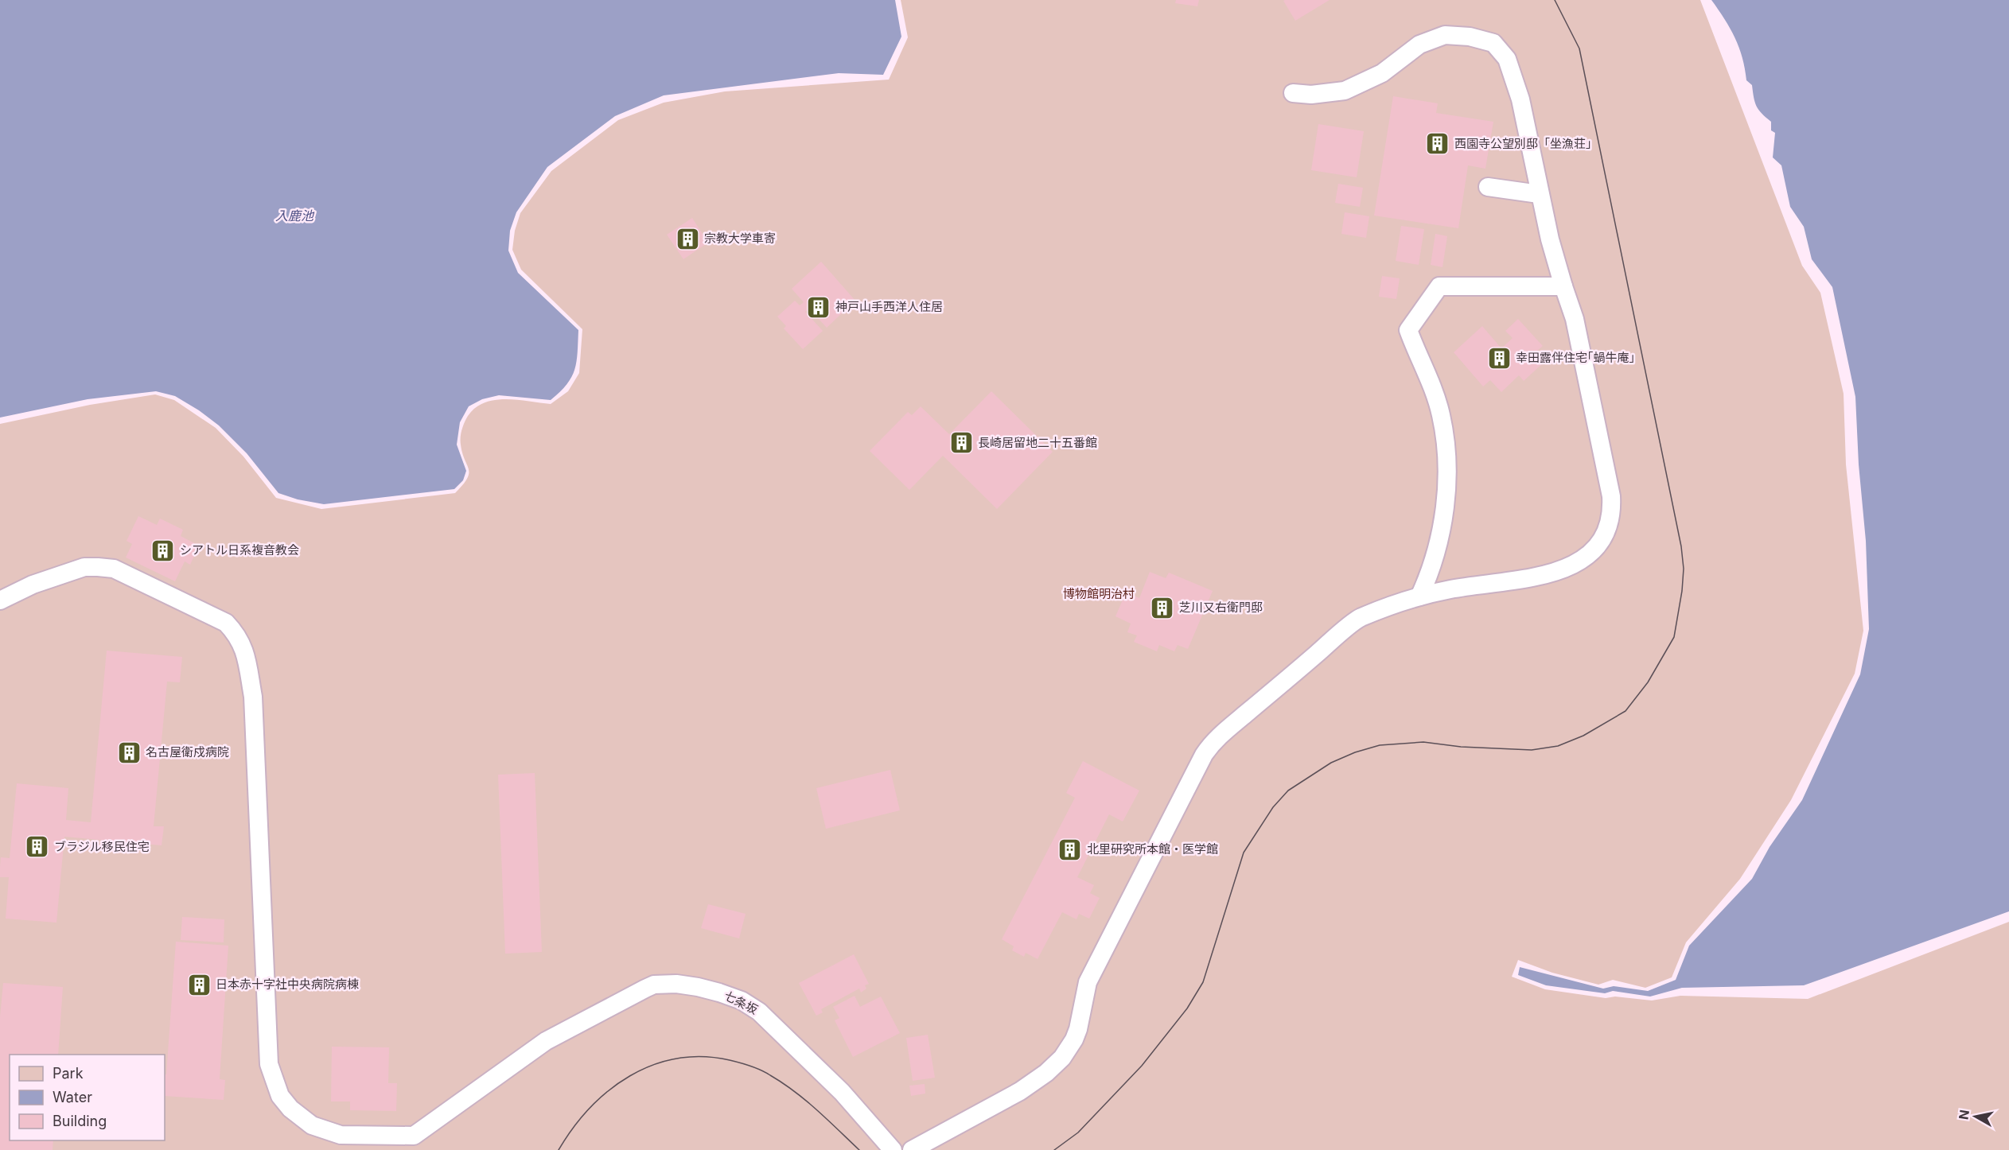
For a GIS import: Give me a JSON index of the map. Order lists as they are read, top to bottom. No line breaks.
{"streets":{"lane":["七条坂"]},"water":["入鹿池"],"parks":["博物館明治村"],"places":{"building":["西園寺公望別邸「坐漁荘」","宗教大学車寄","神戸山手西洋人住居","幸田露伴住宅｢蝸牛庵｣","長崎居留地二十五番館","シアトル日系複音教会","芝川又右衛門邸","名古屋衛戍病院","ブラジル移民住宅","北里研究所本館・医学館","日本赤十字社中央病院病棟"]},"legend":["Park","Water","Building"],"north":"left"}
